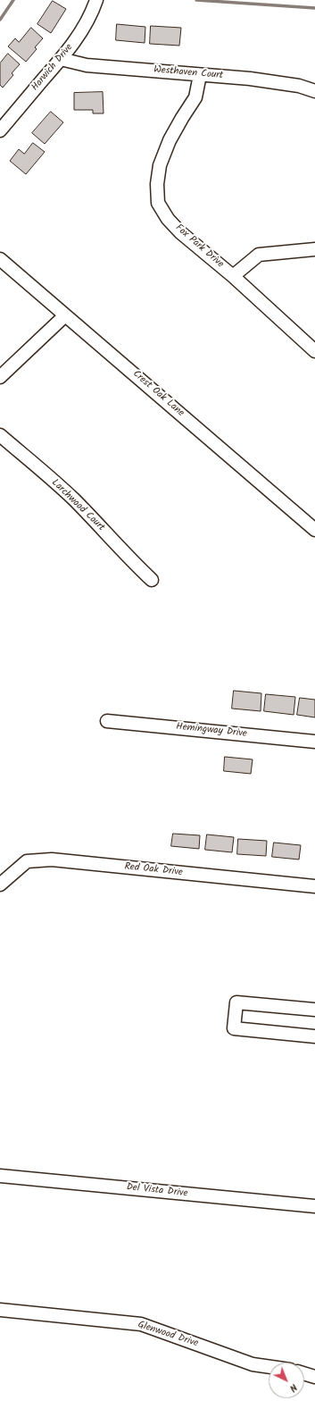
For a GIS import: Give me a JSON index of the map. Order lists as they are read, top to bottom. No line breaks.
{"streets":{"street":["Harwich Drive","Westhaven Court","Fox Park Drive","Crest Oak Lane","Larchwood Court","Hemingway Drive","Red Oak Drive","Del Vista Drive","Glenwood Drive"]},"crossings":[["Harwich Drive","Westhaven Court"],["Westhaven Court","Fox Park Drive"]],"north":"bottom right"}
